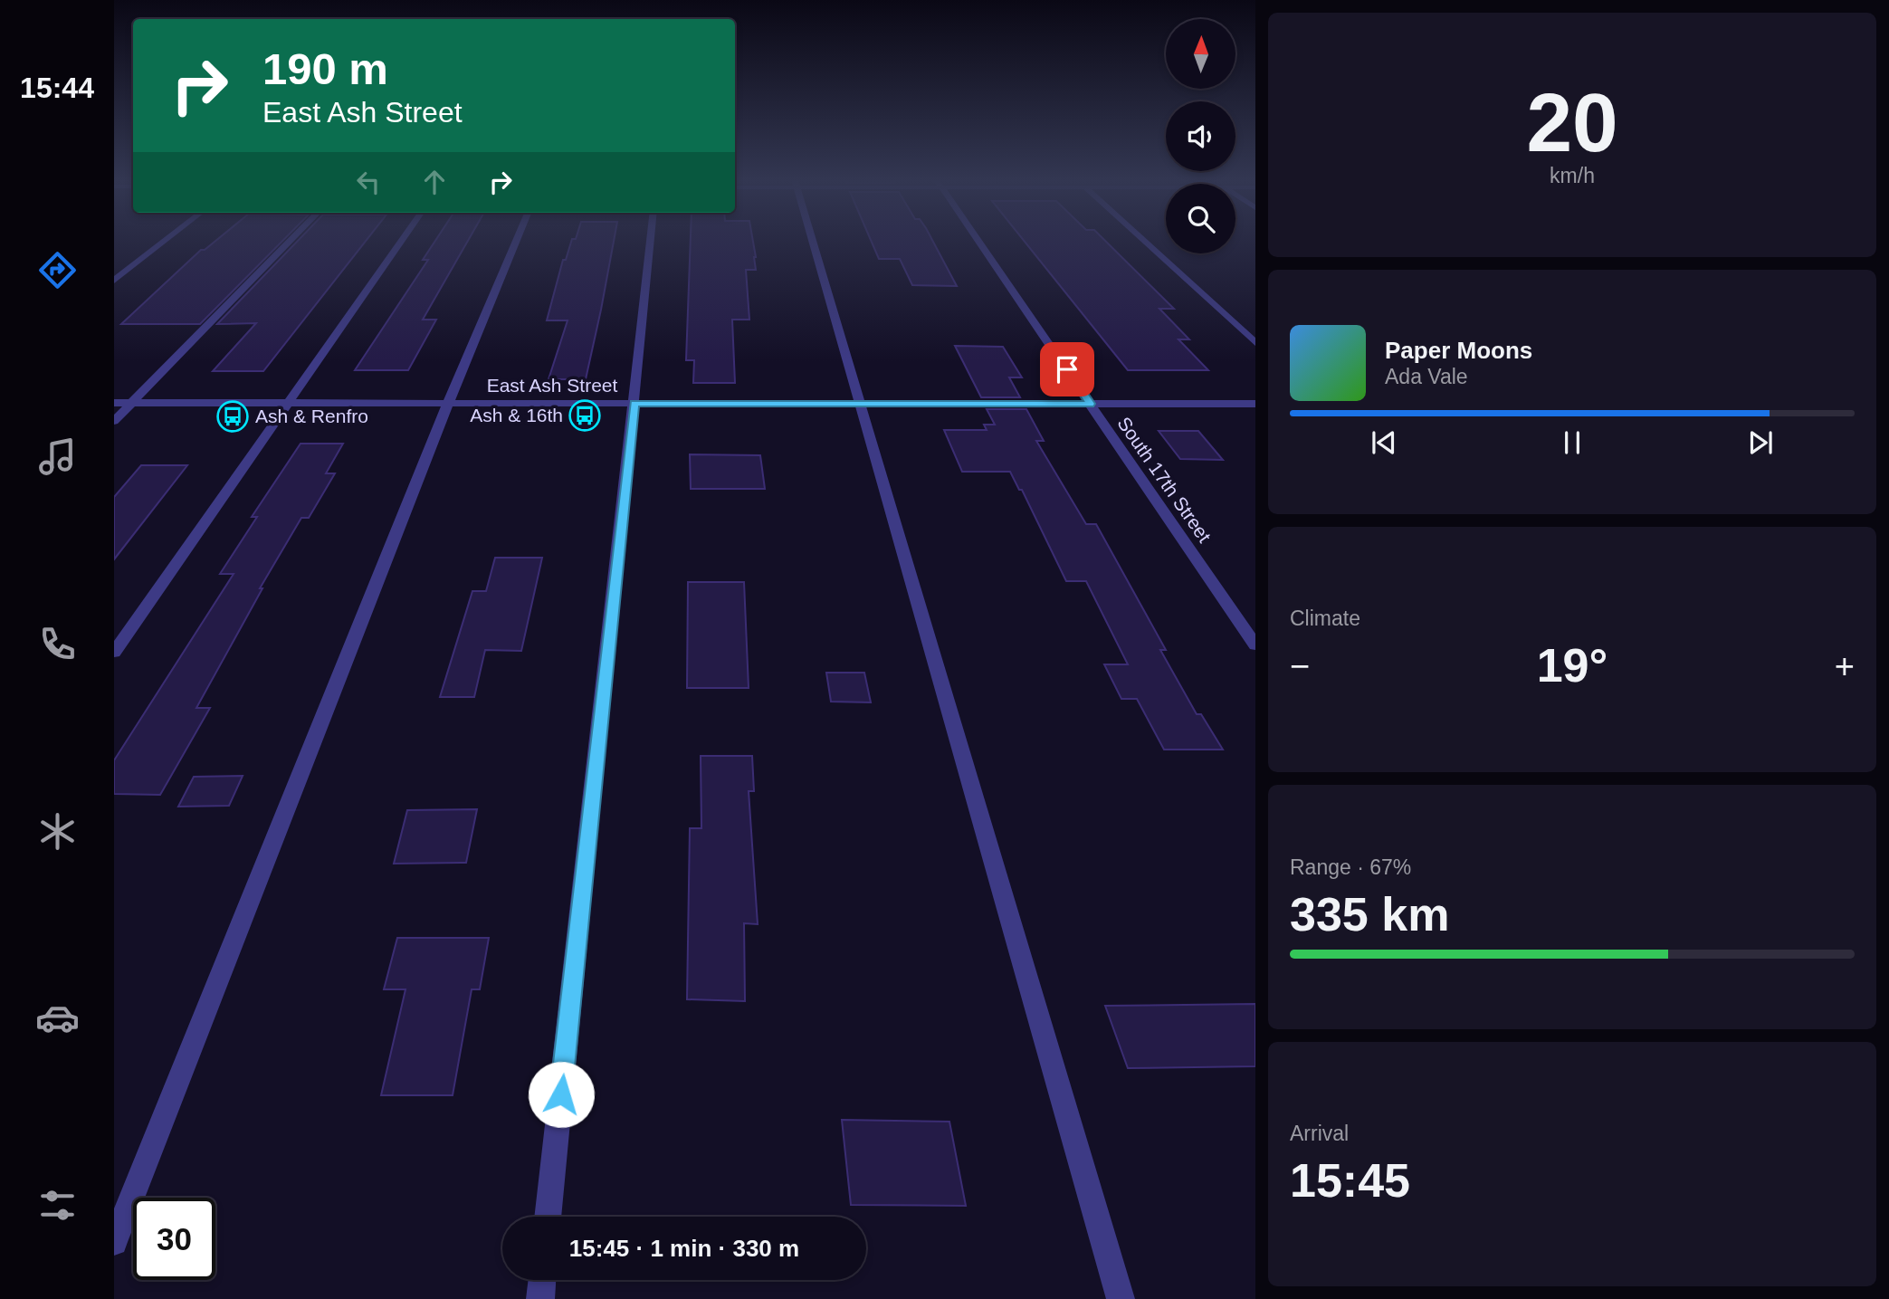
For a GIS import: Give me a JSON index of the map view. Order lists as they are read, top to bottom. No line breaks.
{"streets":{"street":["East Ash Street","South 17th Street"]},"crossings":[["East Ash Street","South 17th Street"]],"places":{"bus stop":["Ash & 16th","Ash & Renfro"]},"north":"top","page":{"tabs":"15:44","tile":[["20","km/h"],"Climate",["Range · 67%","335 km"],["Arrival","15:45"]],"turn":["190 m","East Ash Street"],"song":["Paper Moons","Ada Vale"],"heat":["−","19°","+"],"limit":"30","trip":"15:45 · 1 min · 330 m"}}
